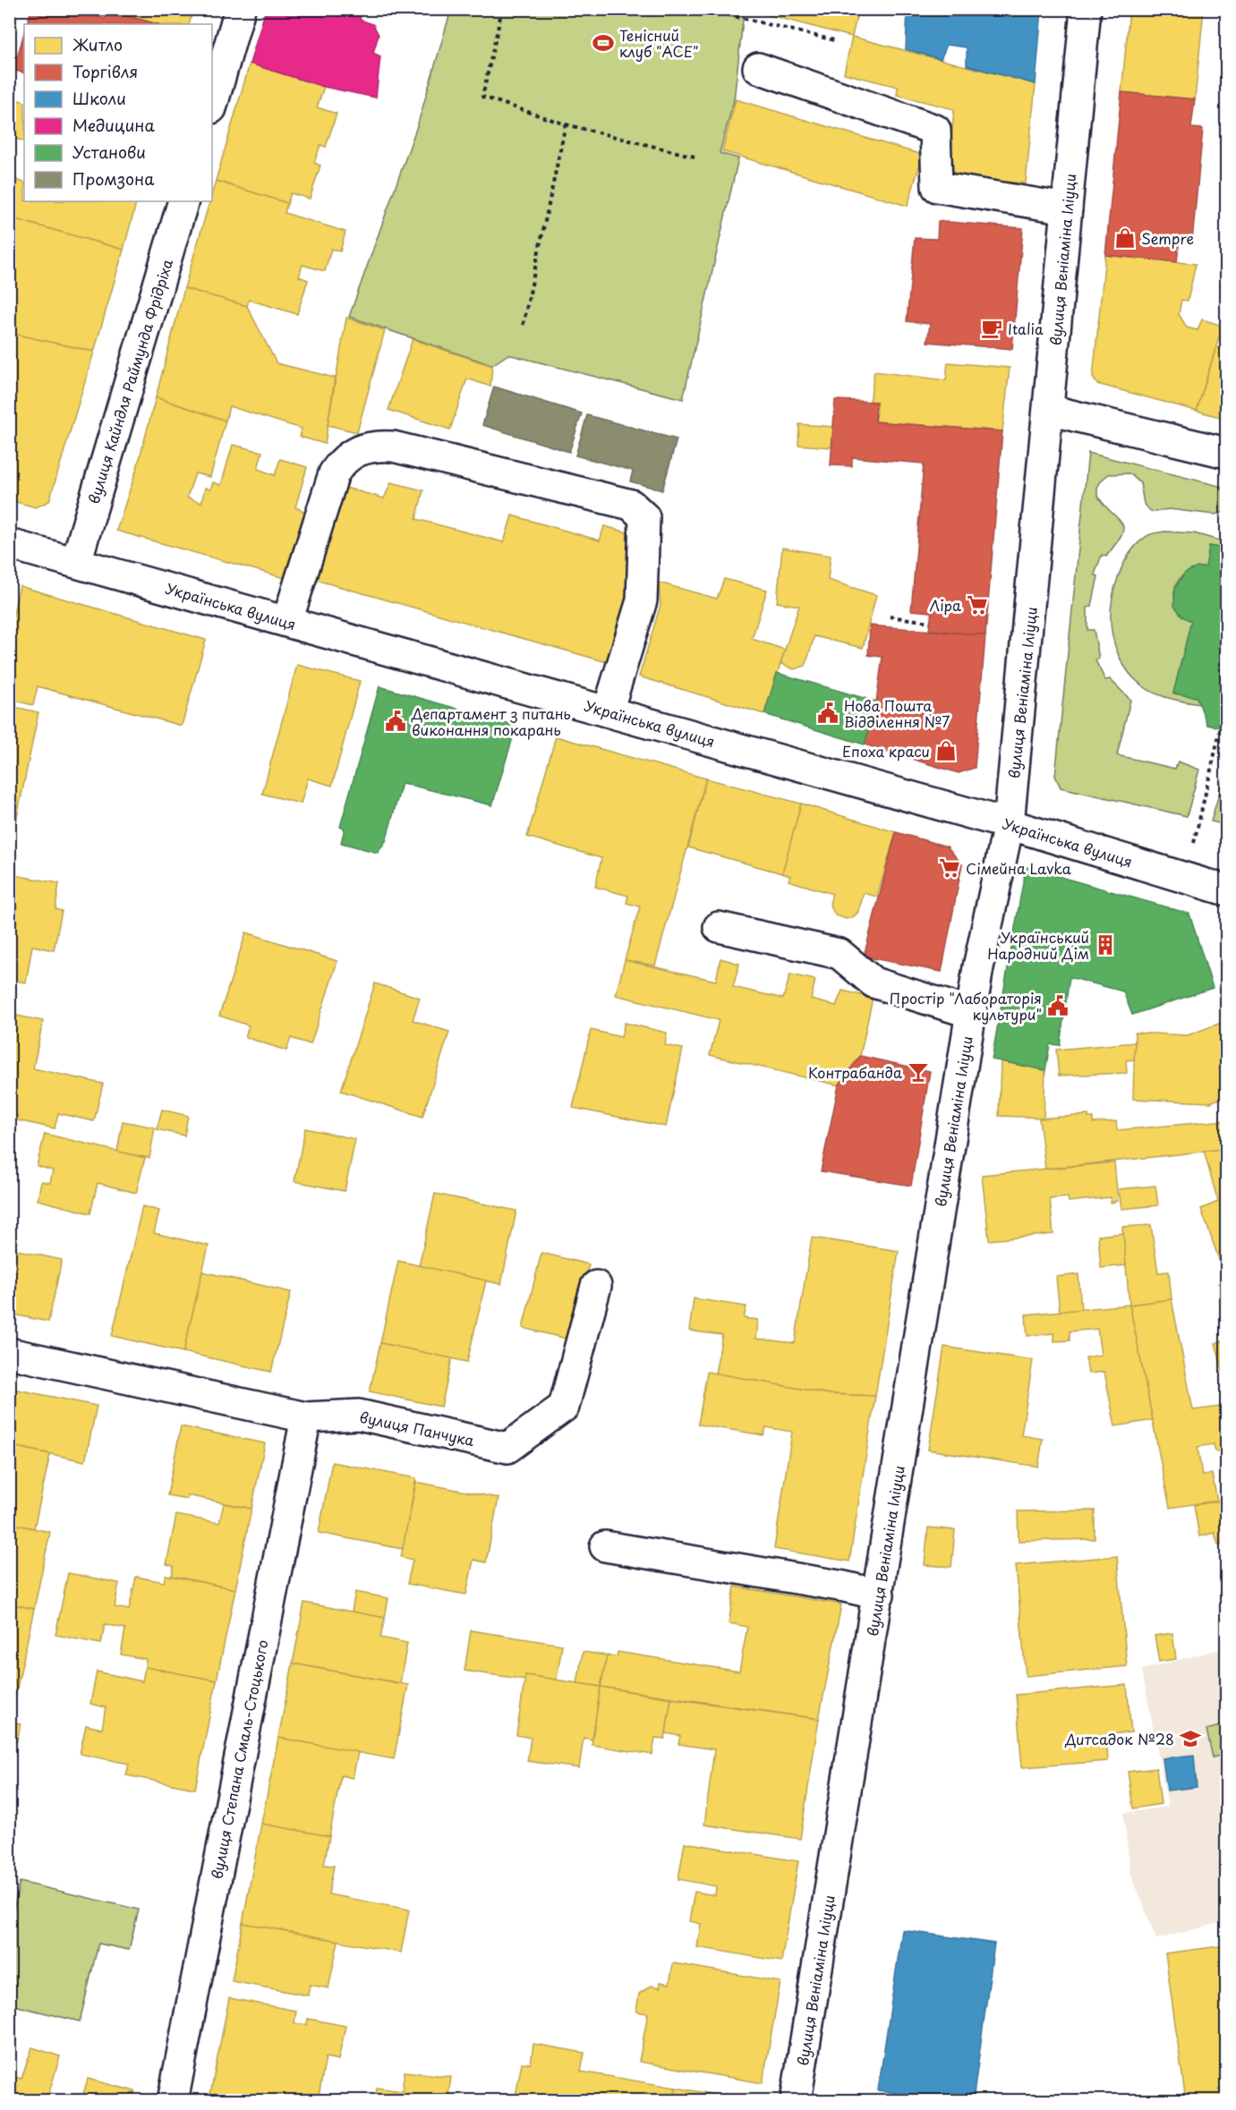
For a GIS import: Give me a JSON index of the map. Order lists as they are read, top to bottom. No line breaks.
{"streets":{"street":["вулиця Веніаміна Іліуци","вулиця Кайндля Раймунда Фрідріха","Українська вулиця","вулиця Панчука","вулиця Степана Смаль-Стоцького"]},"crossings":[["вулиця Веніаміна Іліуци","Українська вулиця"],["вулиця Кайндля Раймунда Фрідріха","Українська вулиця"],["вулиця Панчука","вулиця Степана Смаль-Стоцького"]],"places":{"sports":["Тенісний клуб \"ACE\""],"shop":["Sempre","Епоха краси"],"cafe":["Italia"],"supermarket":["Ліра","Сімейна Lavka"],"public building":["Нова Пошта Відділення №7","Департамент з питань виконання покарань","Простір \"Лабораторія культури\""],"building":["Український Народний Дім"],"bar":["Контрабанда"],"school or university":["Дитсадок №28"]},"legend":["Житло","Торгівля","Школи","Медицина","Установи","Промзона"]}
